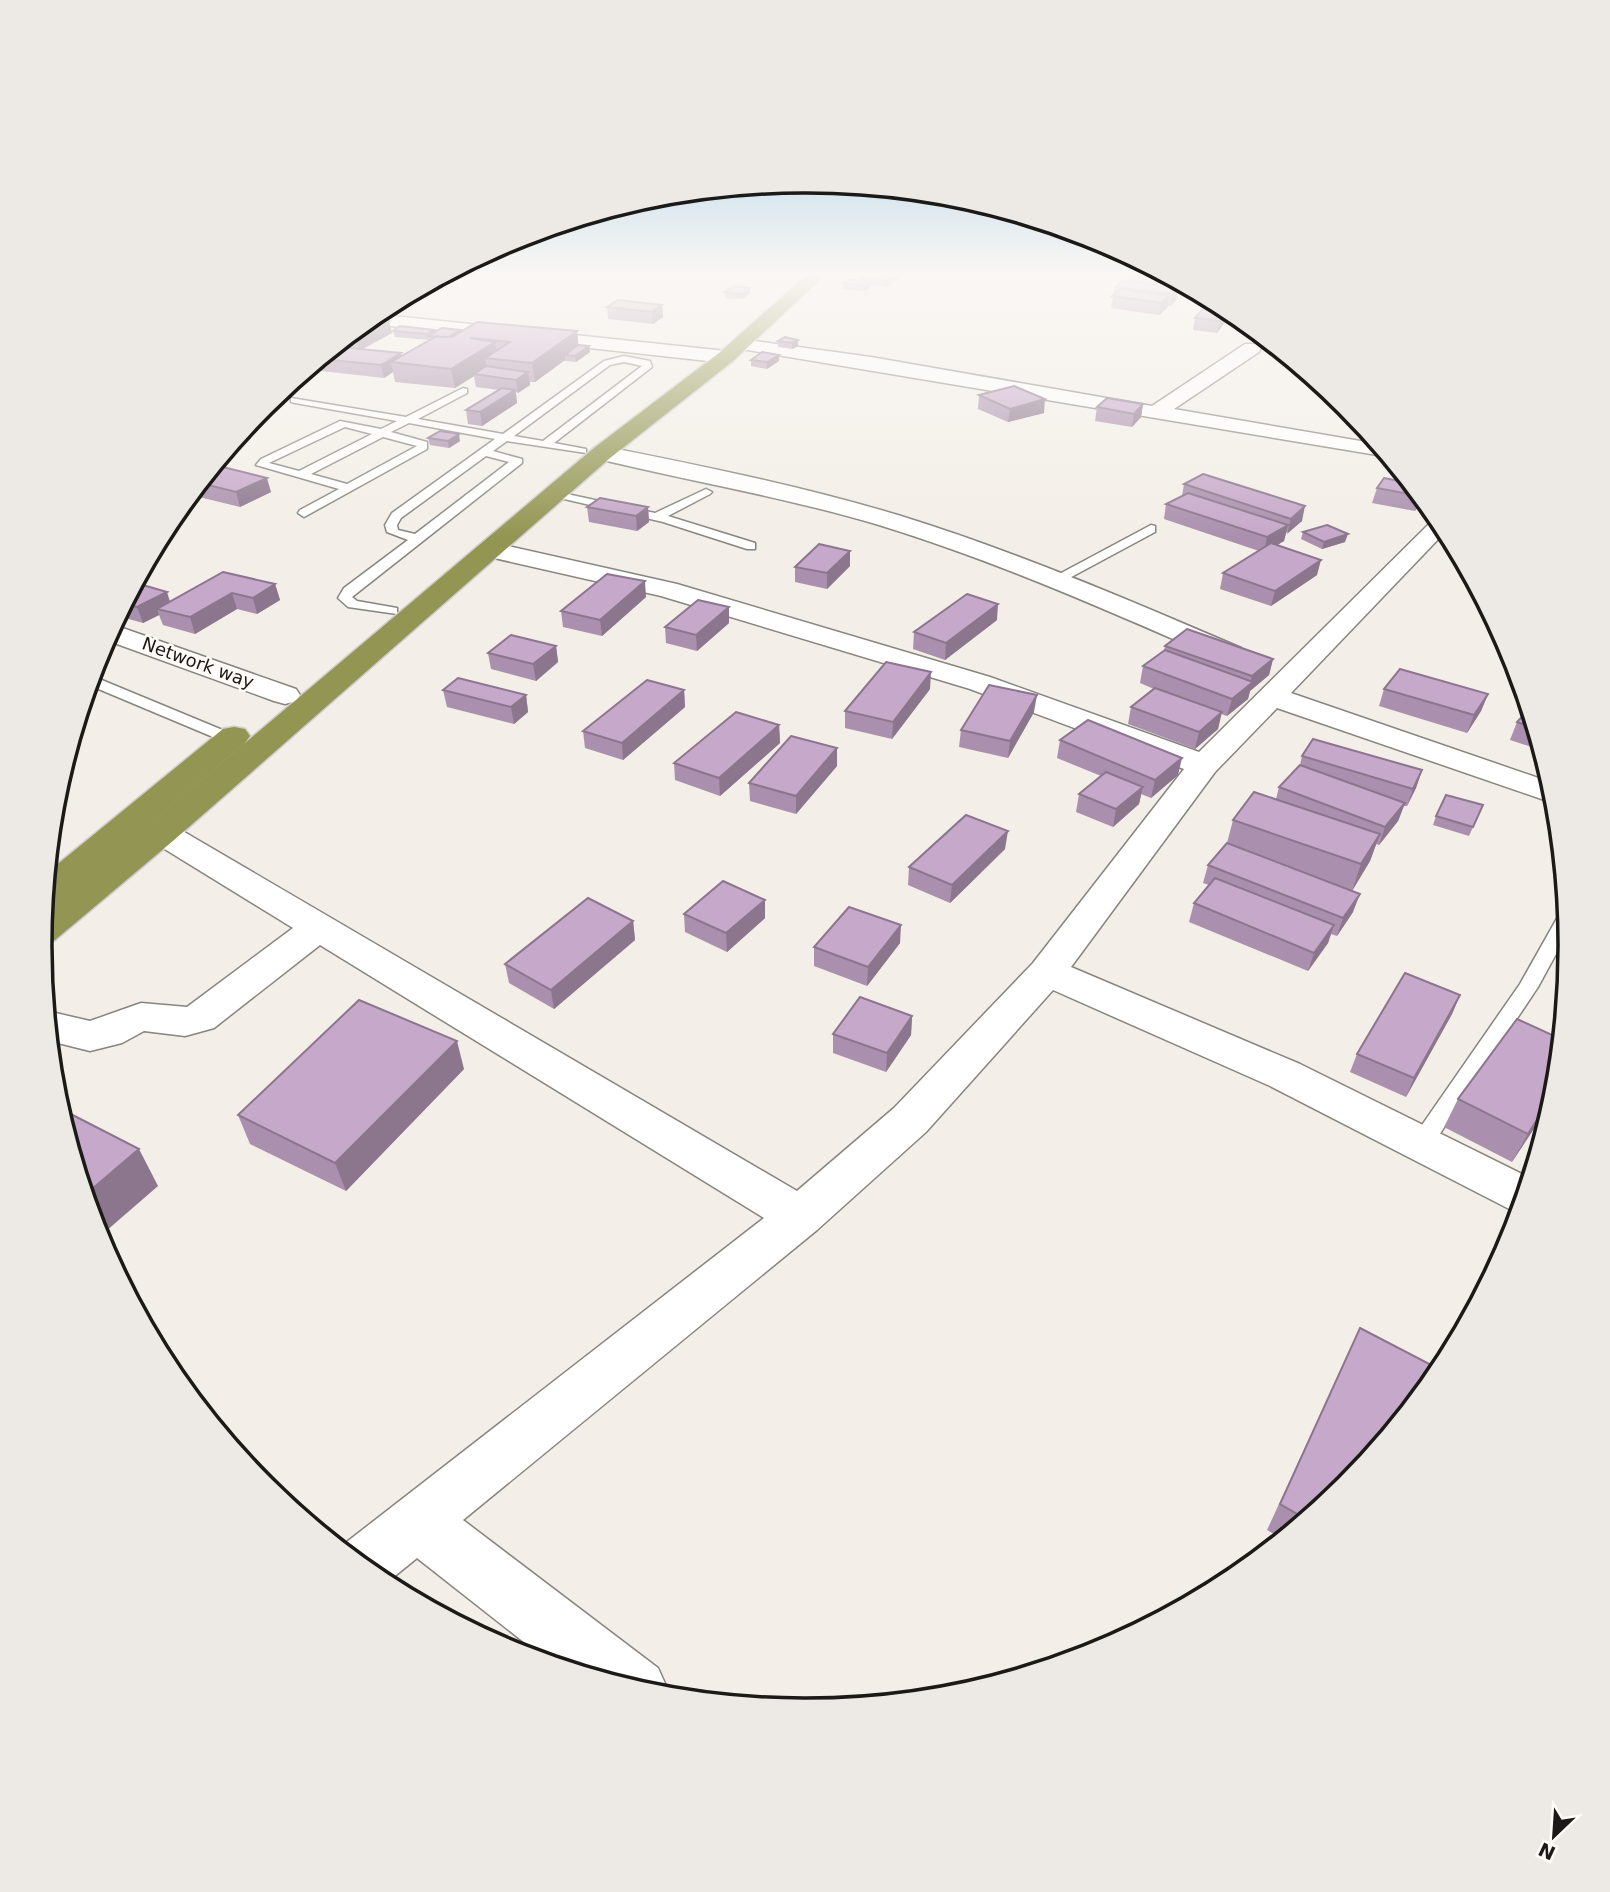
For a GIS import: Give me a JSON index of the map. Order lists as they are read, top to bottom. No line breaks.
{"streets":{"street":["Network way"]},"north":"bottom left"}
